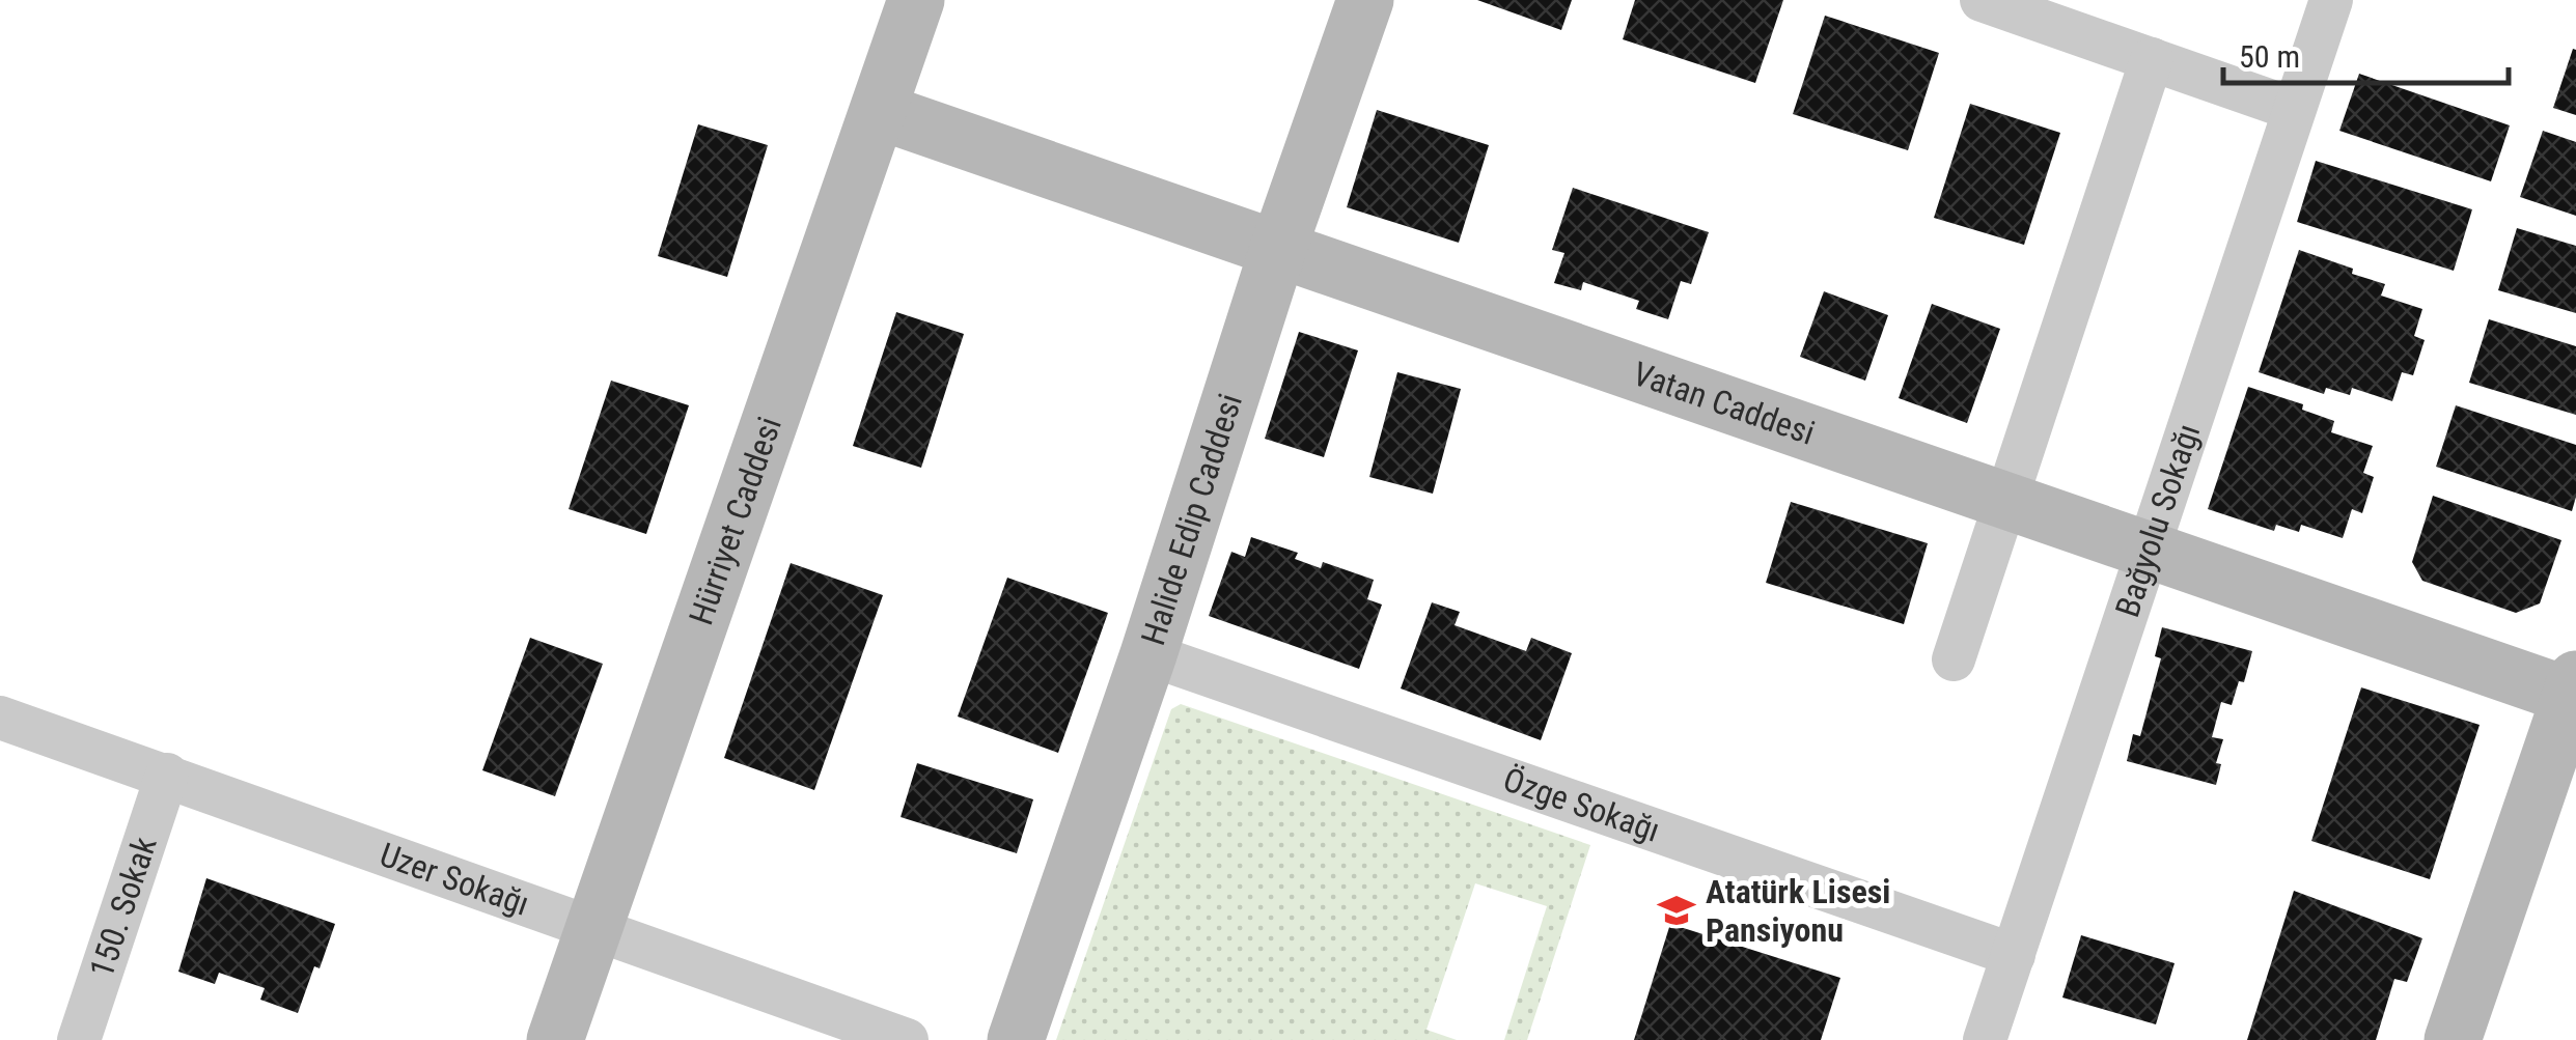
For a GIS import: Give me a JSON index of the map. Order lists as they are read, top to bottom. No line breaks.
{"streets":{"street":["Vatan Caddesi","Hürriyet Caddesi","Halide Edip Caddesi","Bağyolu Sokağı","Özge Sokağı","Uzer Sokağı","150. Sokak"]},"crossings":[["Vatan Caddesi","Hürriyet Caddesi"],["Vatan Caddesi","Halide Edip Caddesi"],["Vatan Caddesi","Bağyolu Sokağı"],["Hürriyet Caddesi","Uzer Sokağı"],["Halide Edip Caddesi","Özge Sokağı"],["Bağyolu Sokağı","Özge Sokağı"],["Uzer Sokağı","150. Sokak"]],"places":{"school or university":["Atatürk Lisesi Pansiyonu"]},"scale_bar":"50 m"}
